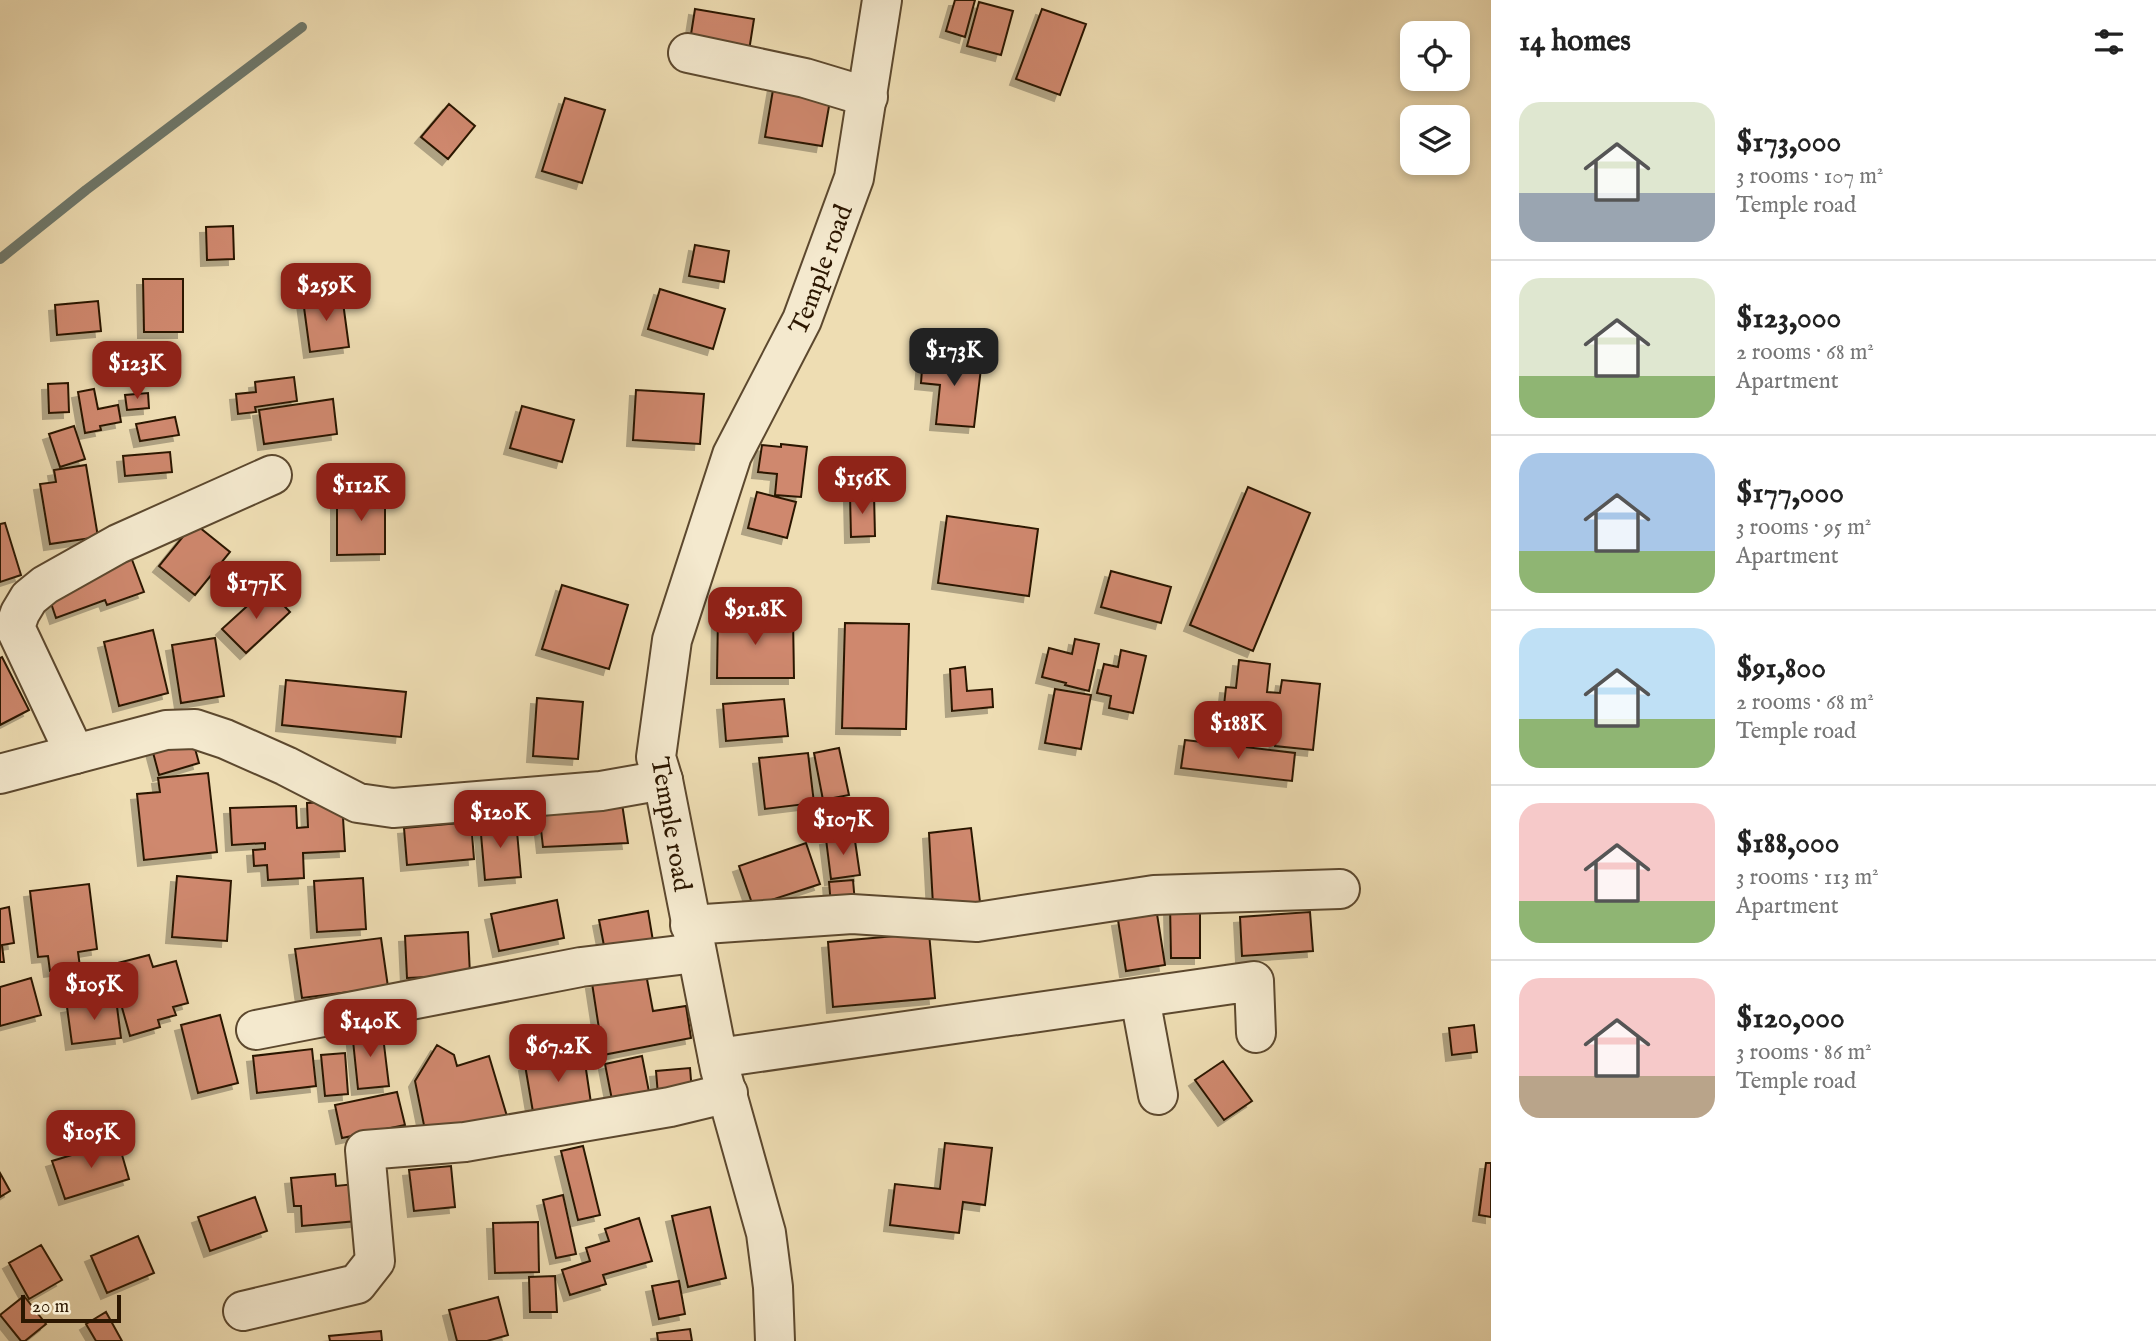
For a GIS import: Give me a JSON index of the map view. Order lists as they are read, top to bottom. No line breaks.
{"streets":{"street":["Temple road"]},"scale_bar":"20 m","page":{"heading":"14 homes","list":[{"name":"$173,000","note":"3 rooms · 107 m² · Temple road"},{"name":"$123,000","note":"2 rooms · 68 m² · Apartment"},{"name":"$177,000","note":"3 rooms · 95 m² · Apartment"},{"name":"$91,800","note":"2 rooms · 68 m² · Temple road"},{"name":"$188,000","note":"3 rooms · 113 m² · Apartment"},{"name":"$120,000","note":"3 rooms · 86 m² · Temple road"}],"price":["$259K","$173K","$123K","$156K","$112K","$177K","$91.8K","$188K","$120K","$107K","$105K","$140K","$67.2K","$105K"],"scale":"20 m"}}
